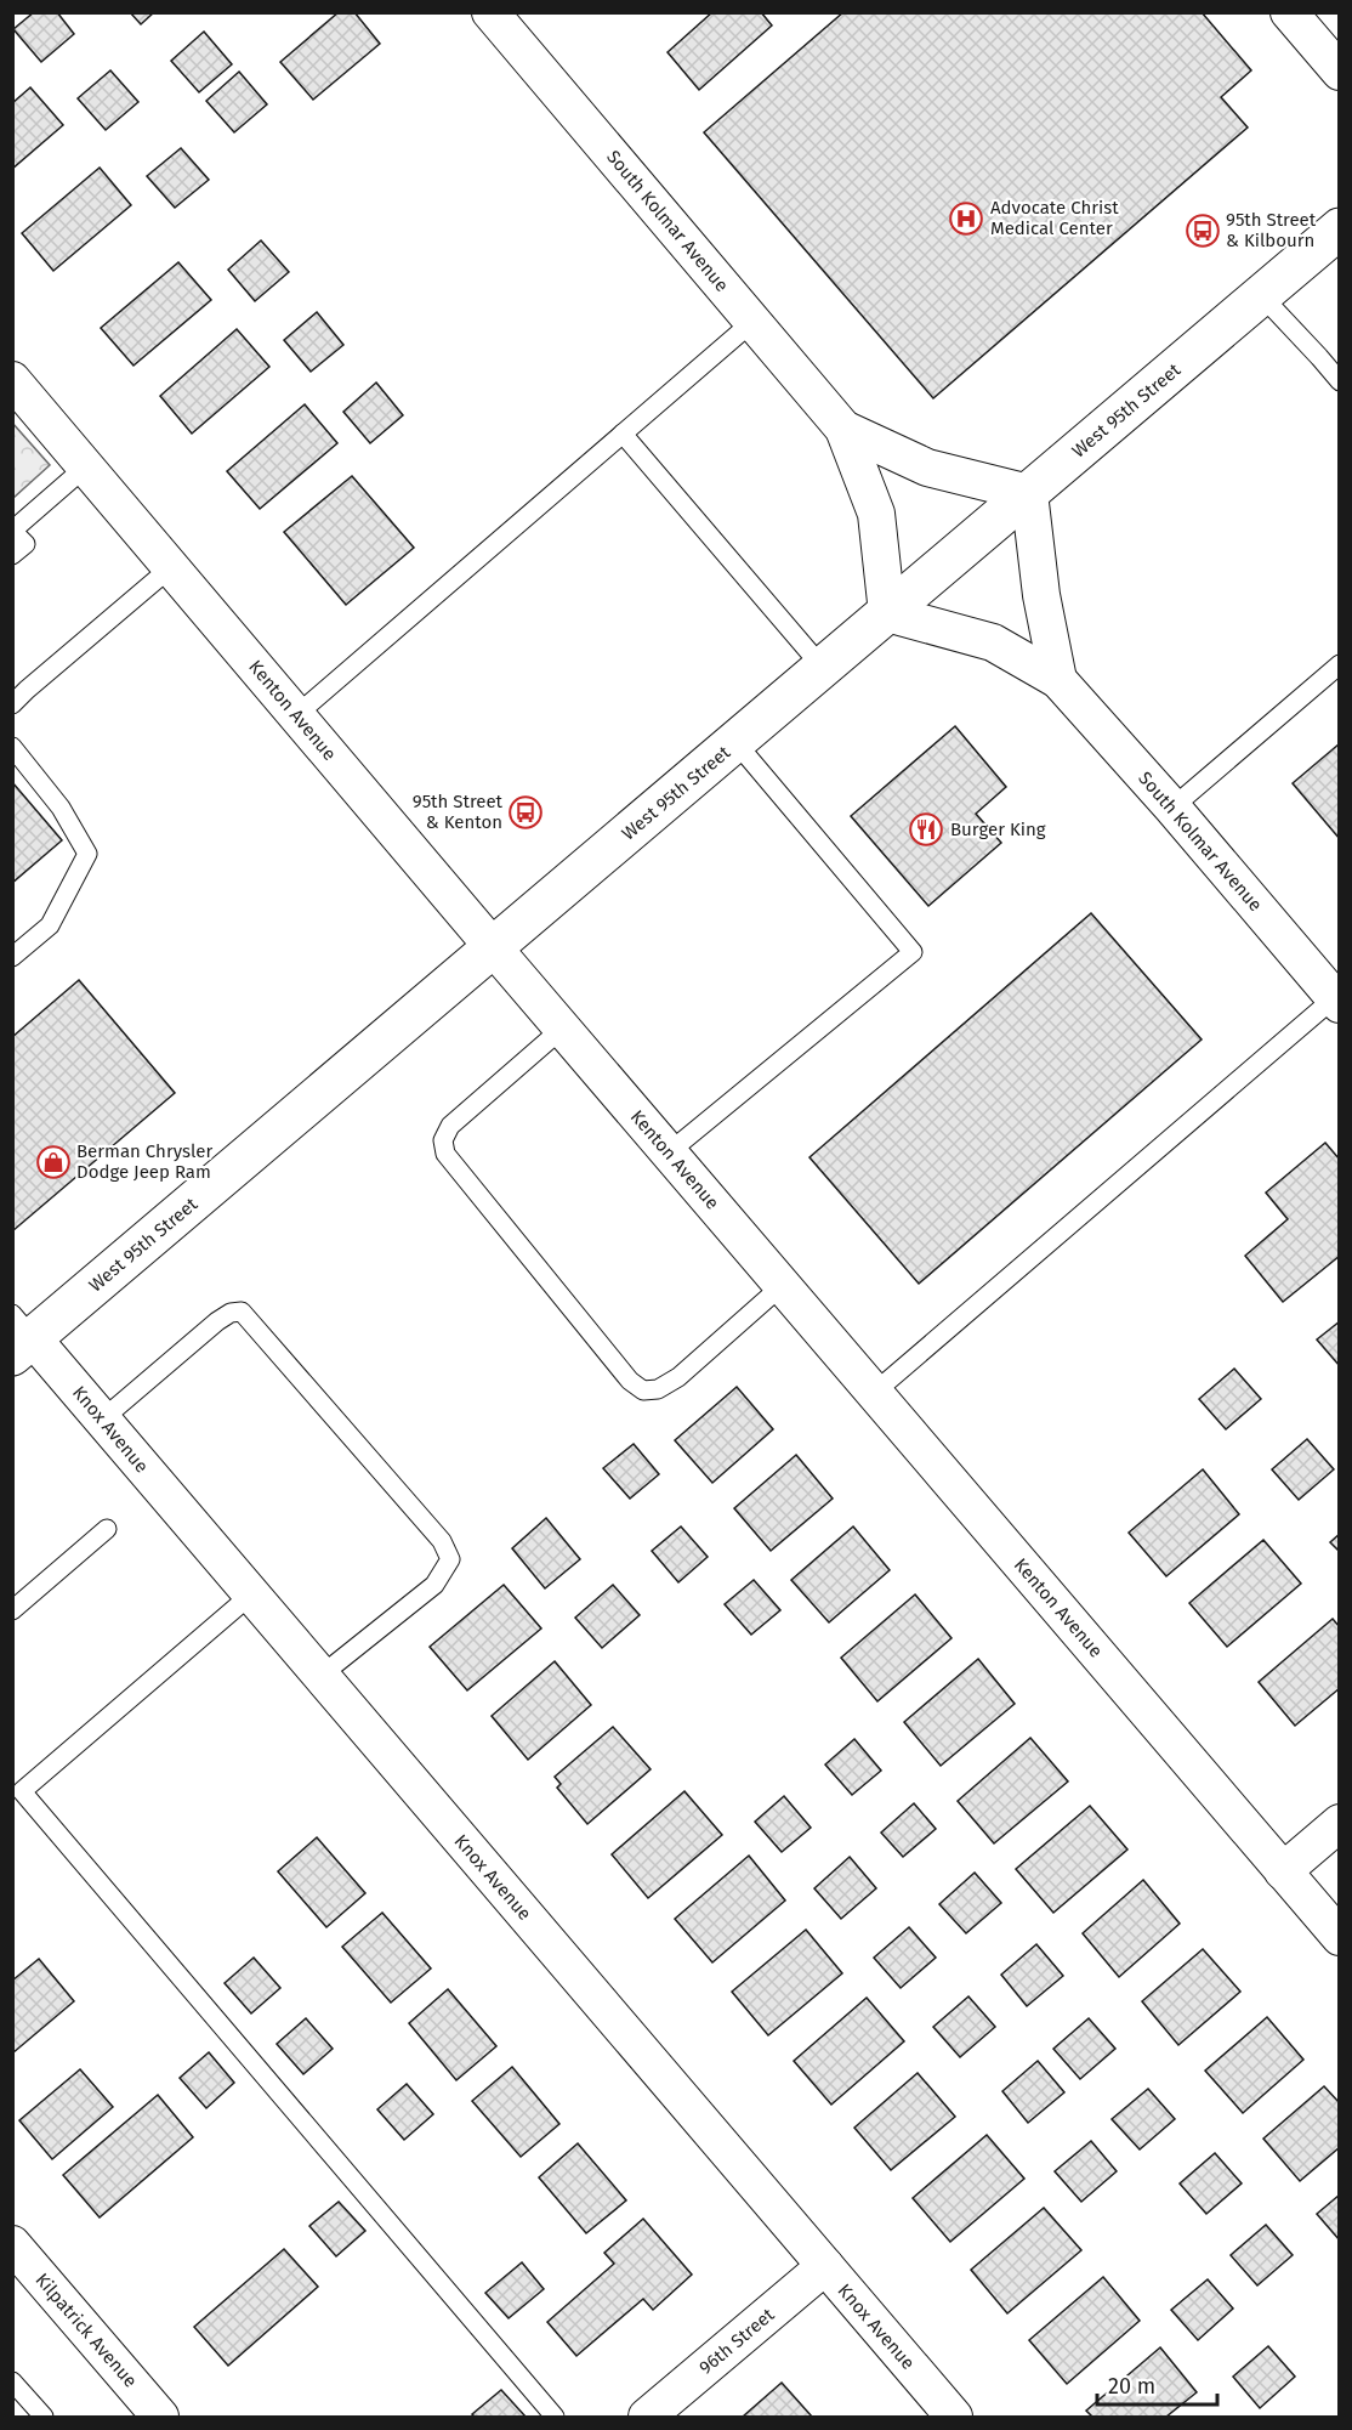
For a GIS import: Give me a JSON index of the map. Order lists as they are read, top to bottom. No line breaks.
{"streets":{"main road":["West 95th Street"],"street":["South Kolmar Avenue","Kenton Avenue","Knox Avenue","Kilpatrick Avenue","96th Street"]},"crossings":[["South Kolmar Avenue","West 95th Street"],["West 95th Street","Kenton Avenue"],["West 95th Street","Knox Avenue"],["Knox Avenue","96th Street"]],"places":{"hospital":["Advocate Christ Medical Center"],"bus stop":["95th Street & Kilbourn","95th Street & Kenton"],"restaurant":["Burger King"],"shop":["Berman Chrysler Dodge Jeep Ram"]},"scale_bar":"20 m"}
